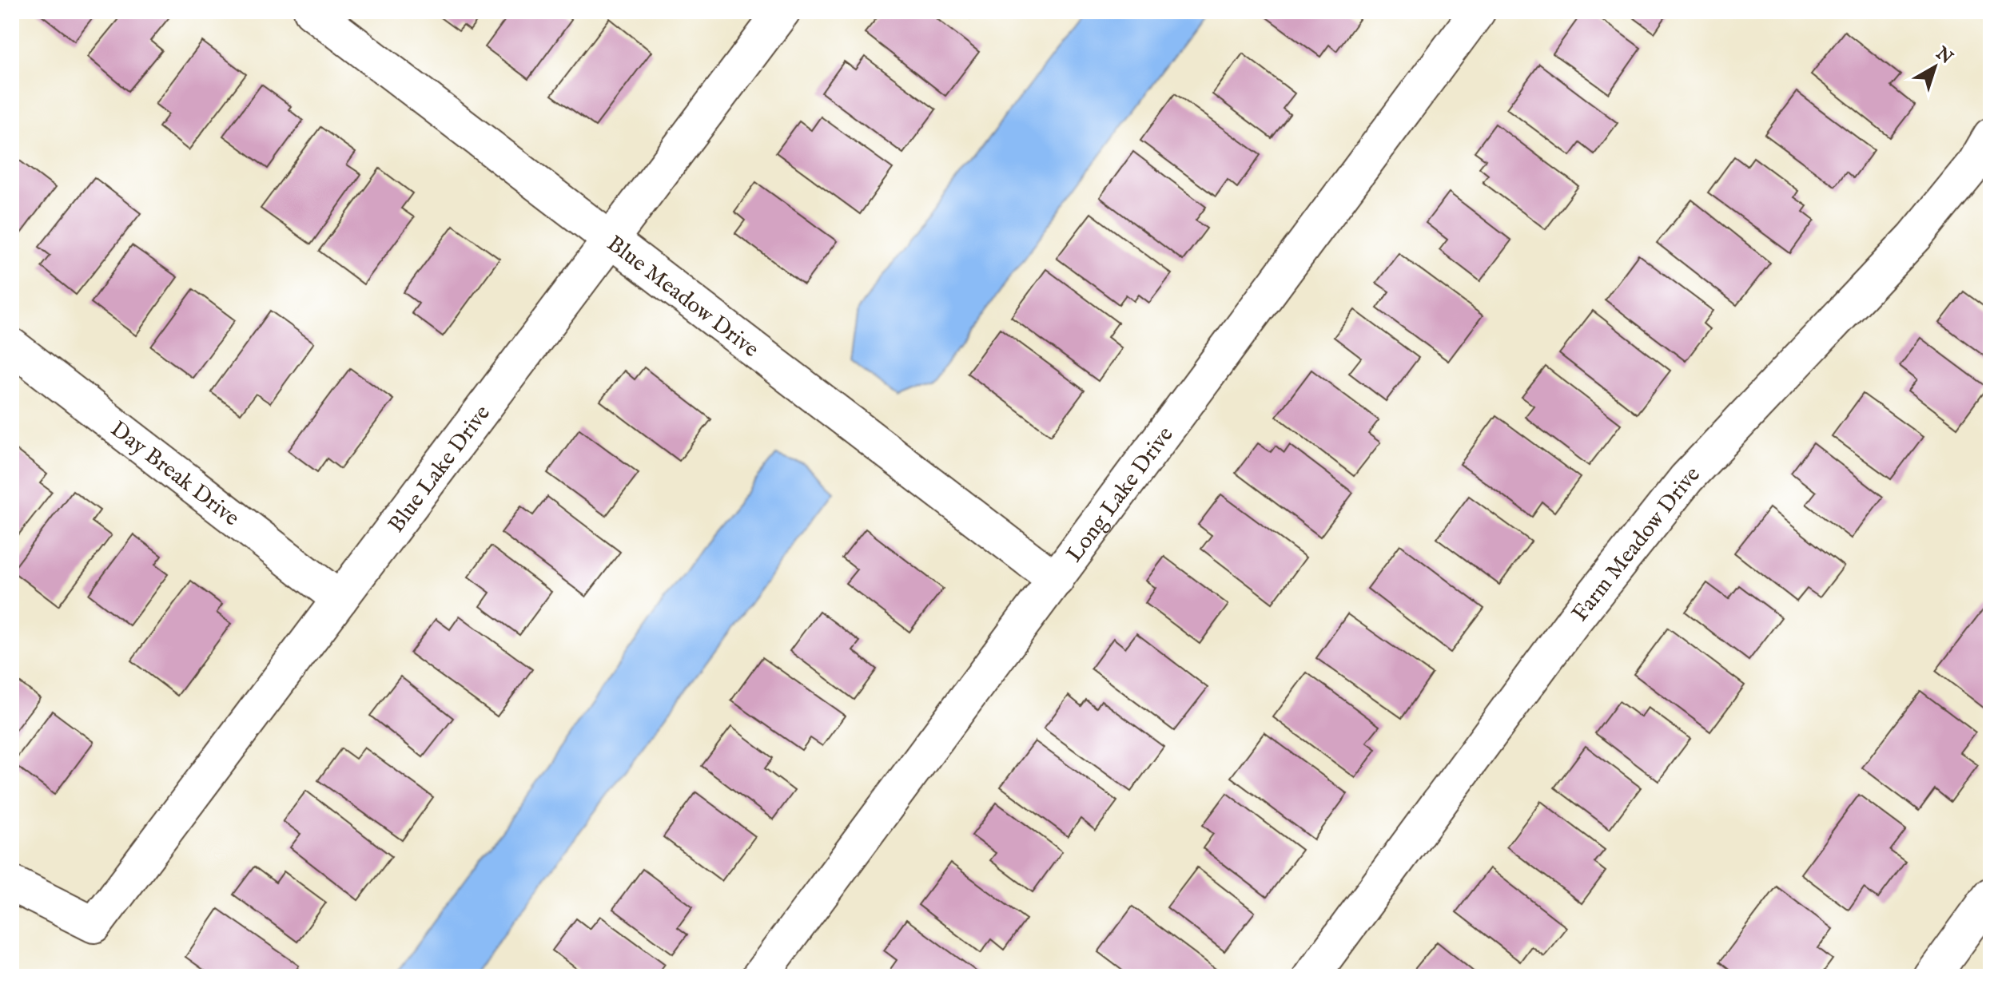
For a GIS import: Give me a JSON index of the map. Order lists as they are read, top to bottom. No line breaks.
{"streets":{"street":["Blue Meadow Drive","Blue Lake Drive","Day Break Drive","Long Lake Drive","Farm Meadow Drive"]},"crossings":[["Blue Meadow Drive","Blue Lake Drive"],["Blue Meadow Drive","Long Lake Drive"],["Blue Lake Drive","Day Break Drive"]],"north":"top right"}
